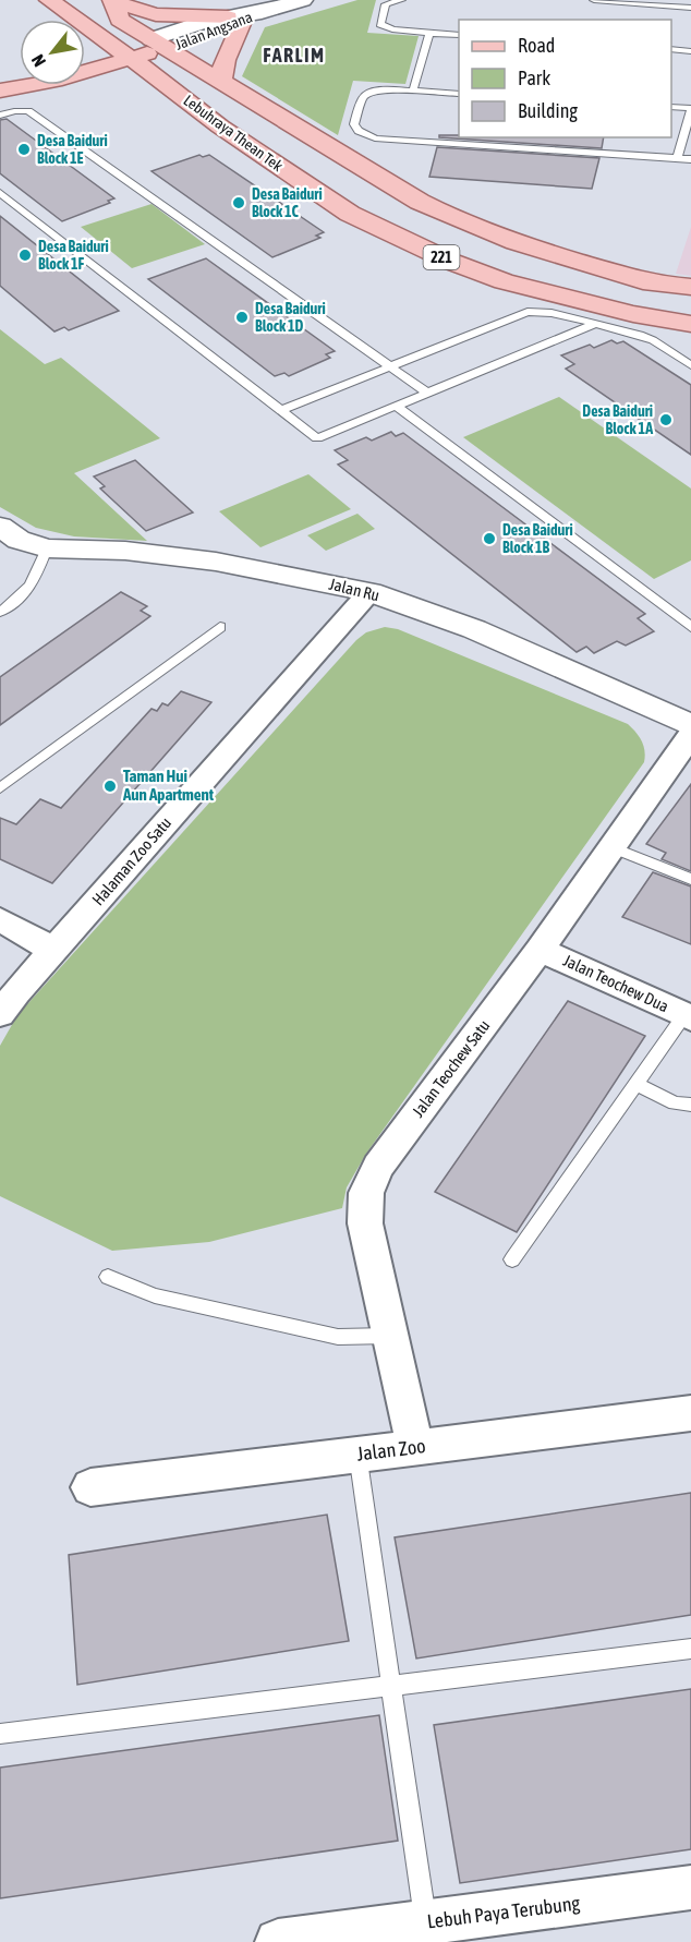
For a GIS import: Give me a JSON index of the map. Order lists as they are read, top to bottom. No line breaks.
{"streets":{"main road":["Lebuhraya Thean Tek","221"],"street":["Jalan Angsana","Jalan Ru","Halaman Zoo Satu","Jalan Teochew Dua","Jalan Teochew Satu","Jalan Zoo","Lebuh Paya Terubung"]},"crossings":[["Jalan Angsana","Lebuhraya Thean Tek"],["Jalan Ru","Halaman Zoo Satu"],["Jalan Teochew Dua","Jalan Teochew Satu"],["Jalan Teochew Satu","Jalan Zoo"]],"districts":["FARLIM"],"places":["Desa Baiduri Block 1E","Desa Baiduri Block 1C","Desa Baiduri Block 1F","Desa Baiduri Block 1D","Desa Baiduri Block 1A","Desa Baiduri Block 1B","Taman Hui Aun Apartment"],"legend":["Road","Park","Building"],"north":"bottom left"}
